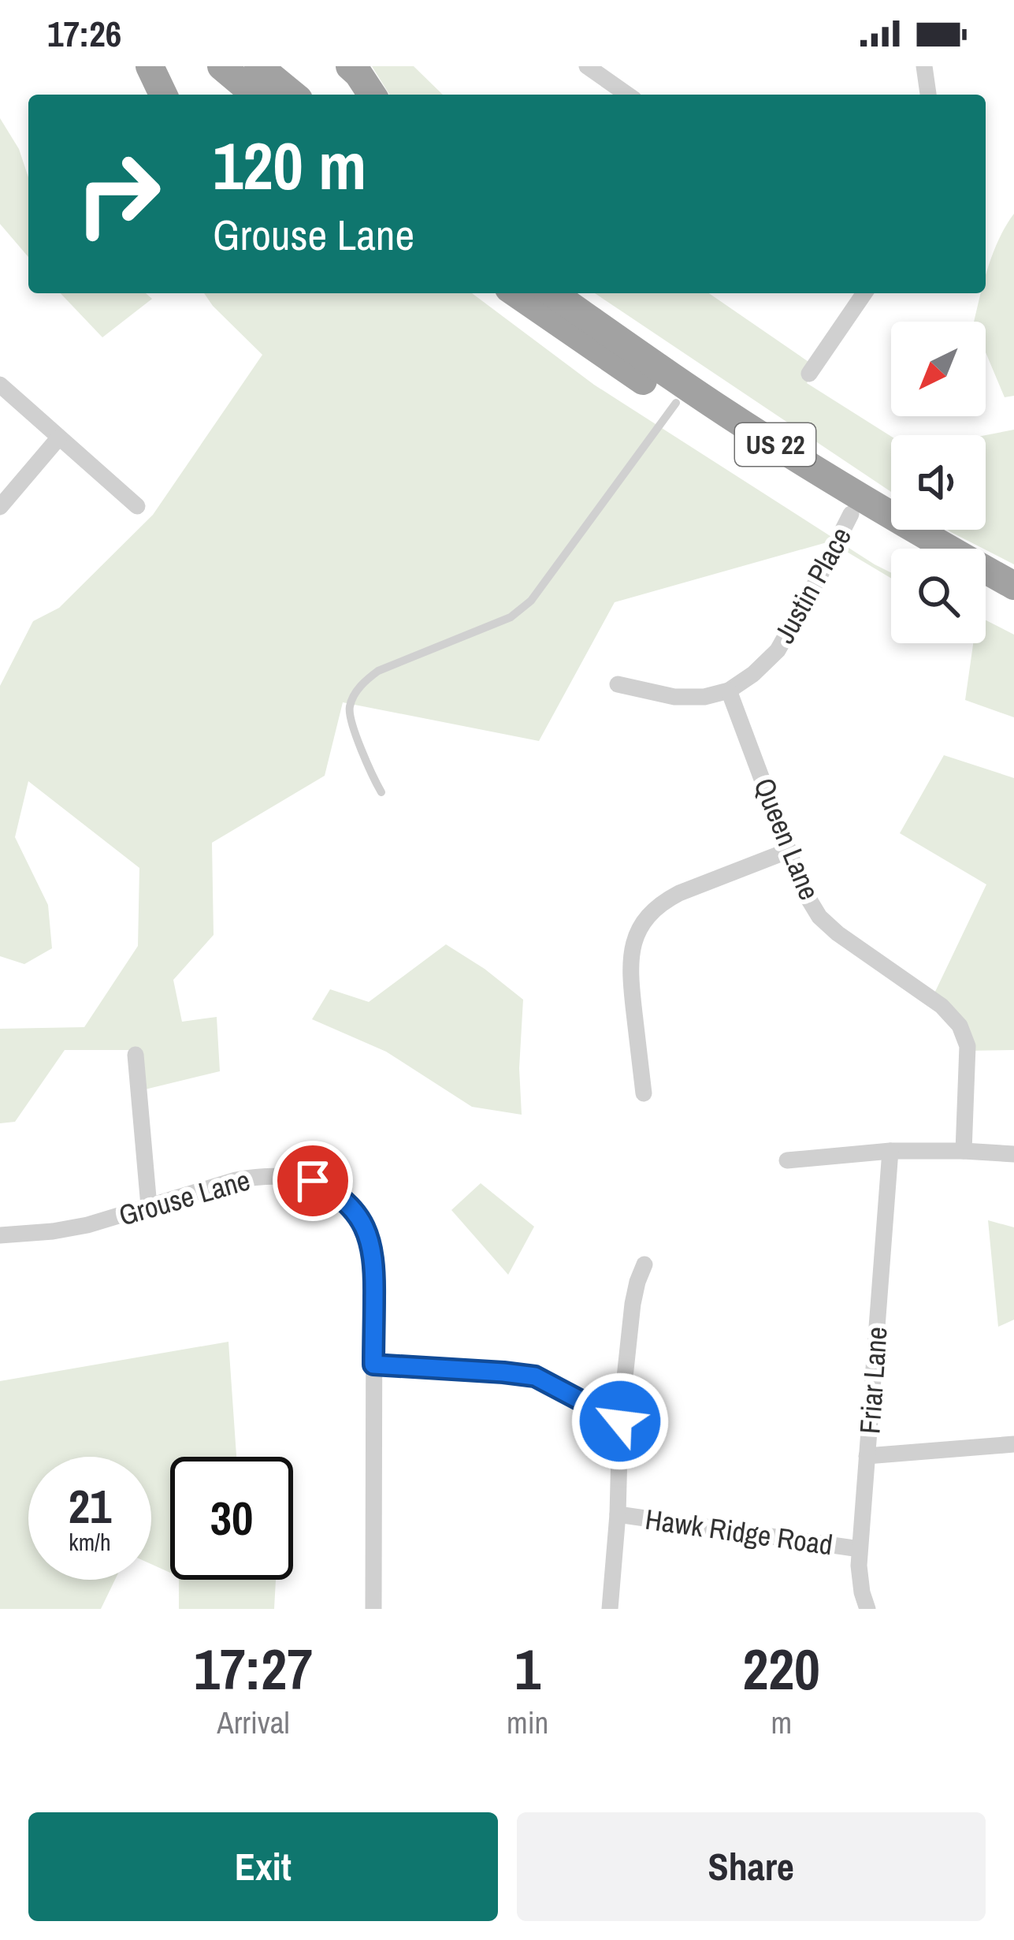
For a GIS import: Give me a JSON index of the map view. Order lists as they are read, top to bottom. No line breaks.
{"streets":{"highway":["US 22"],"street":["Justin Place","Queen Lane","Grouse Lane","Friar Lane","Hawk Ridge Road"]},"crossings":[["US 22","Justin Place"],["Justin Place","Queen Lane"],["Friar Lane","Hawk Ridge Road"]],"north":"bottom left","page":{"status":"17:26","turn":["120 m","Grouse Lane"],"speed":"21 km/h","limit":"30","eta":["17:27","Arrival","1","min","220","m"],"buttons":["Exit","Share"]}}
